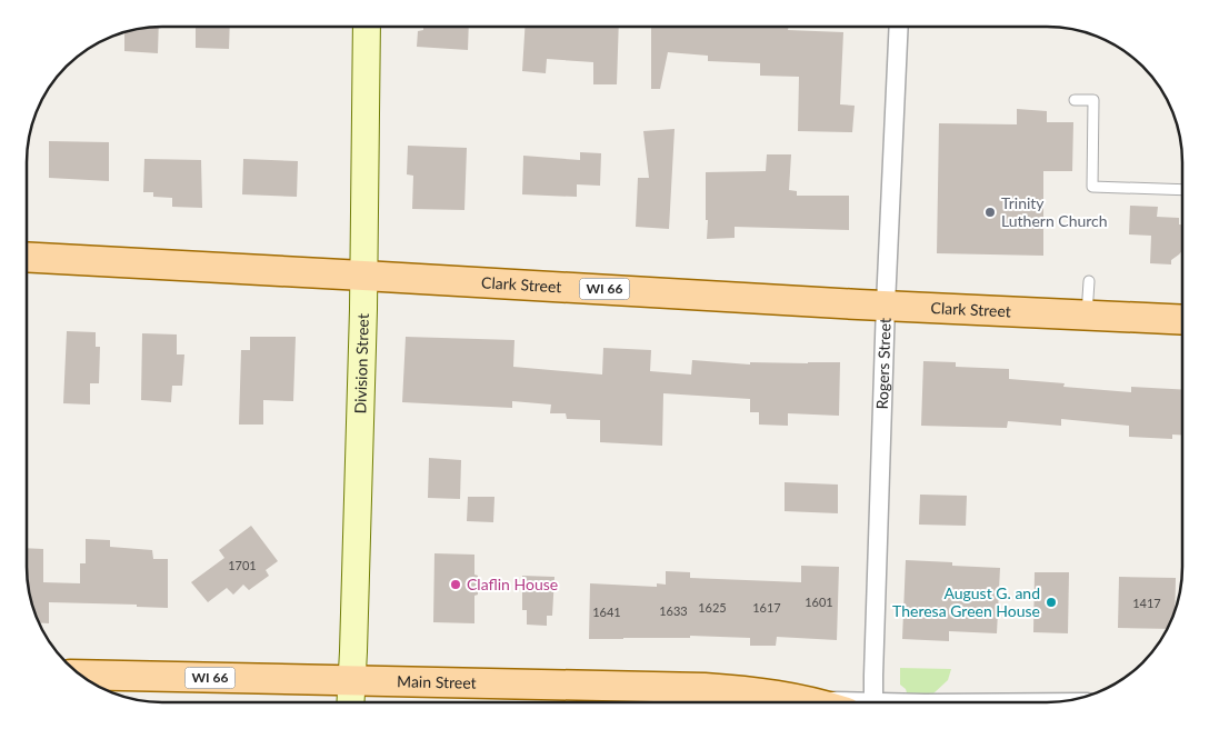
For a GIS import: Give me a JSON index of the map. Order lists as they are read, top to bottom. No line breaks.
{"streets":{"main road":["Clark Street","WI 66","Division Street","Main Street"],"street":["Rogers Street"]},"crossings":[["Clark Street","Division Street"],["Clark Street","Rogers Street"],["Division Street","Main Street"]],"places":["Trinity Luthern Church","Claflin House","August G. and Theresa Green House"],"house_numbers":["1701","1601","1417","1625","1617","1633","1641"]}
